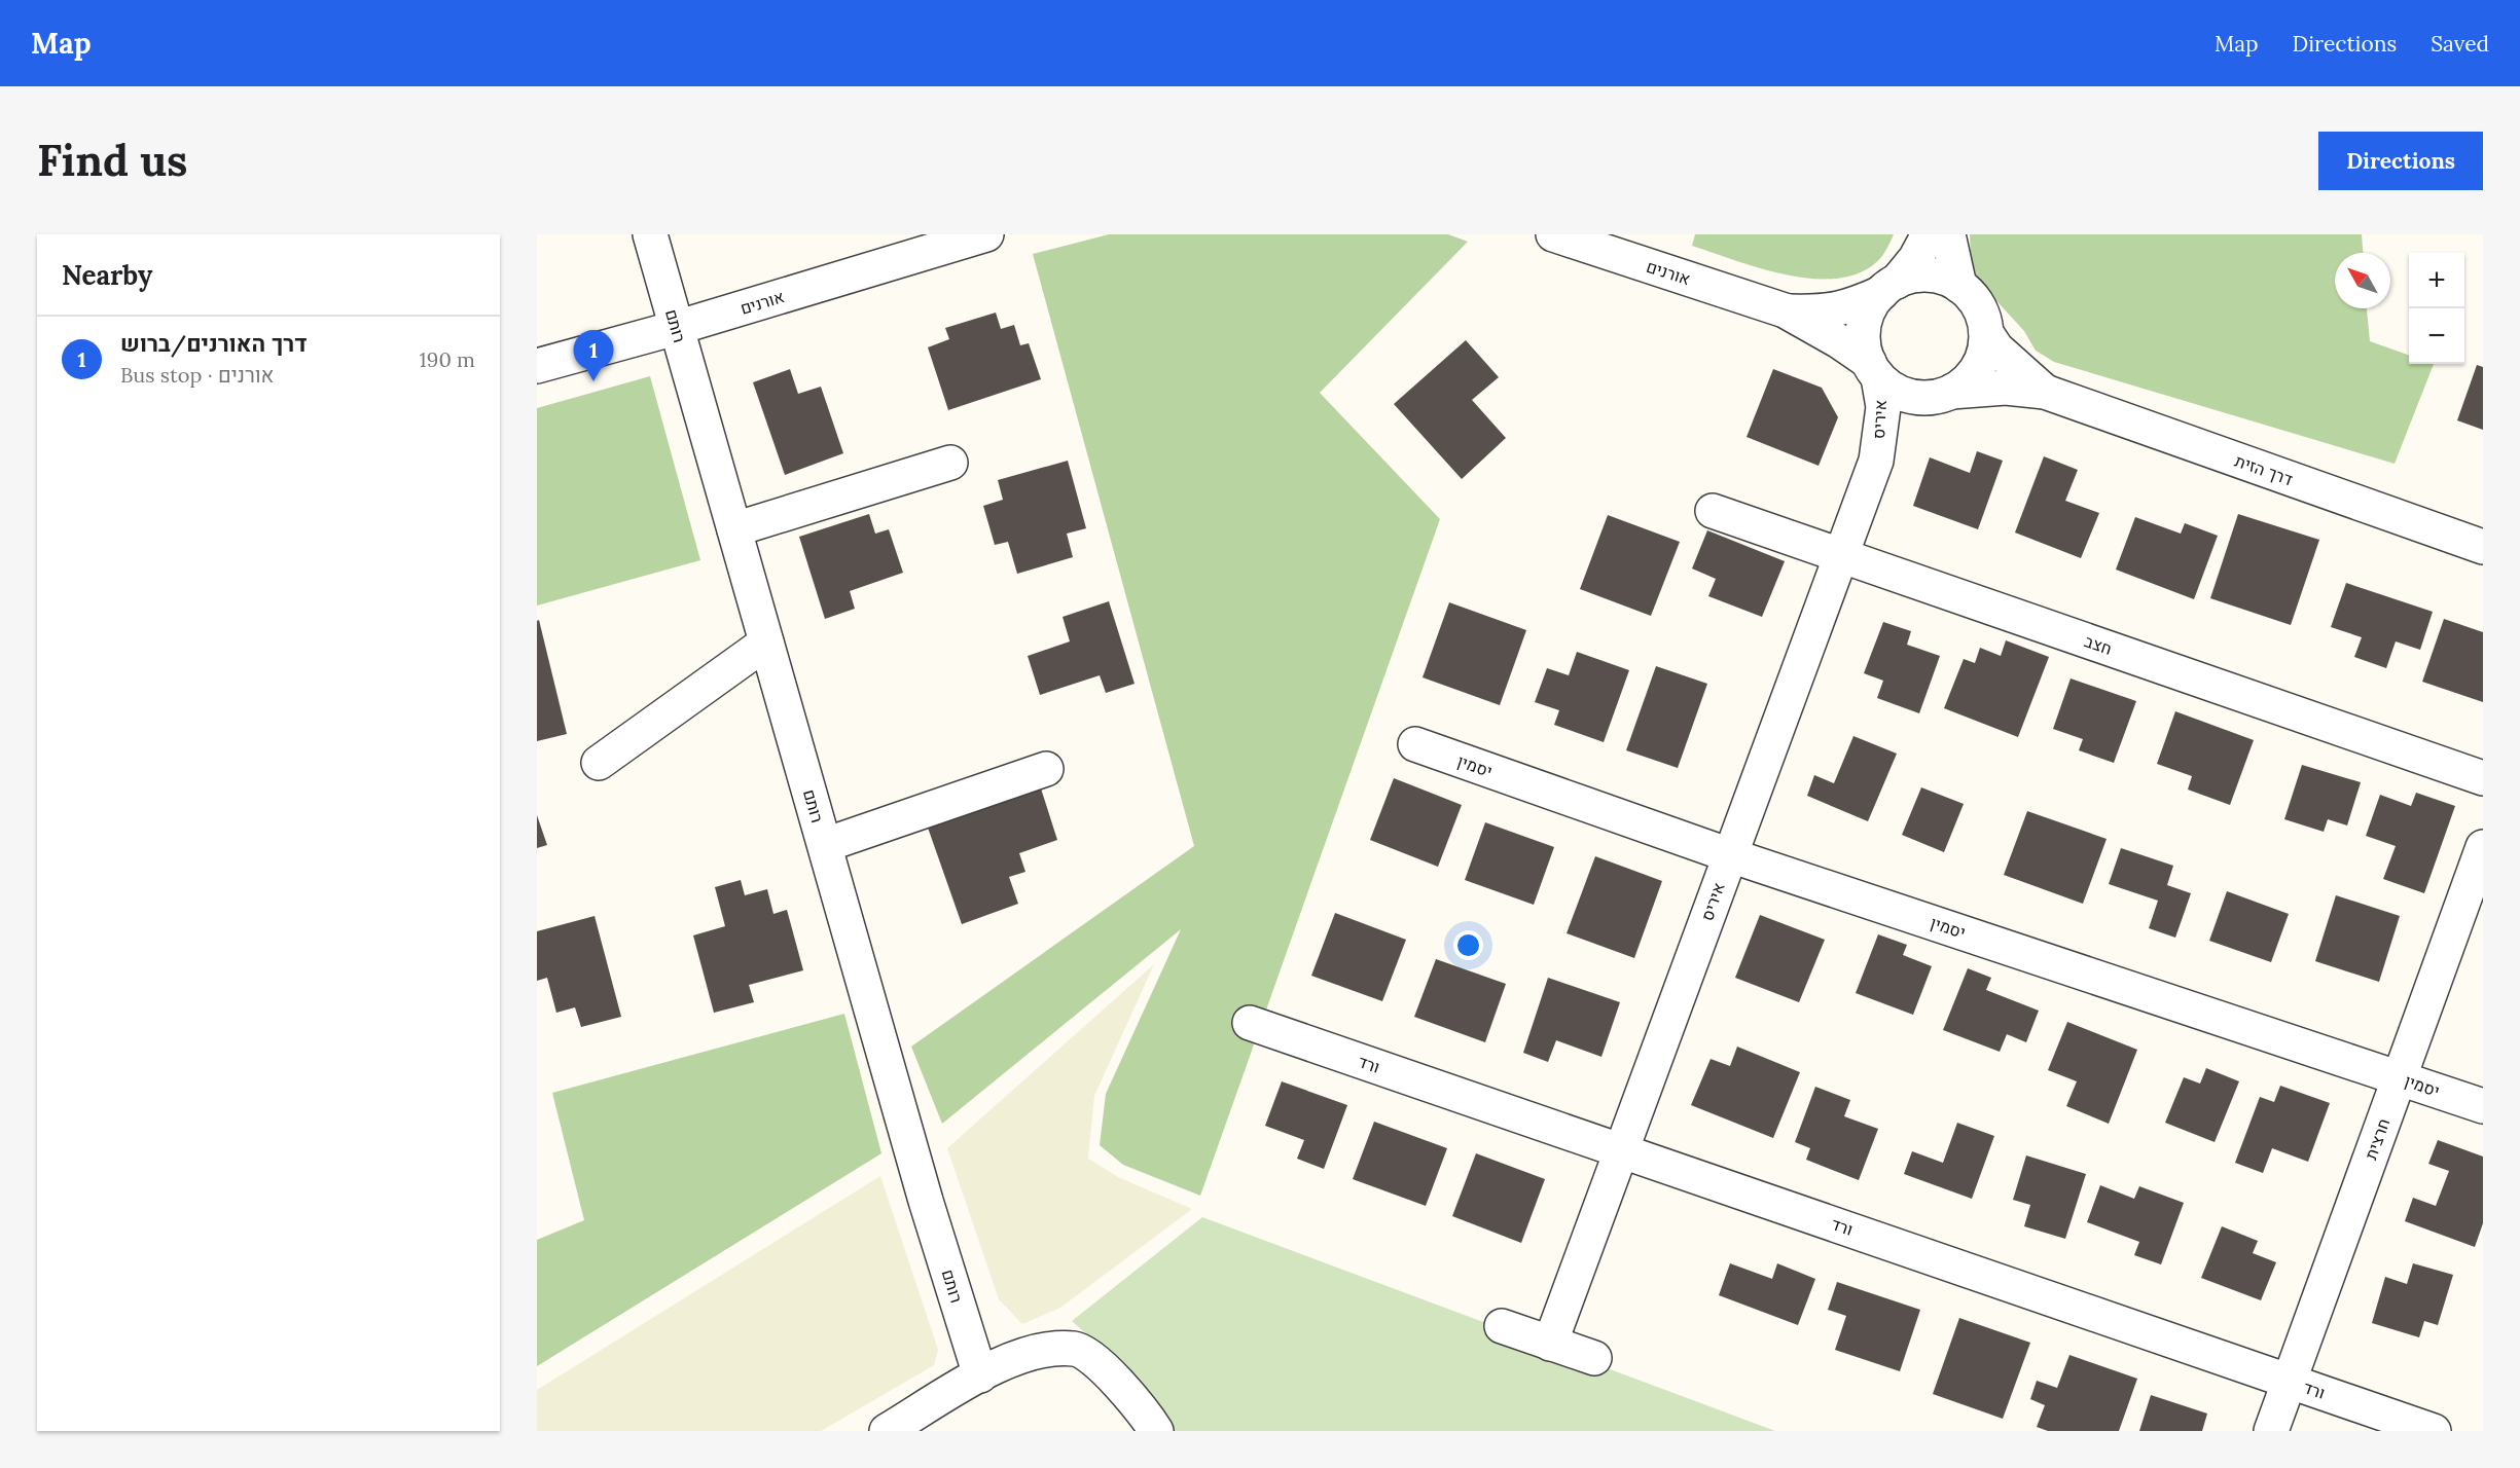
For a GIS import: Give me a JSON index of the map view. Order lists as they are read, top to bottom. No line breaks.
{"streets":{"street":["אורנים","רותם","איריס","דרך הזית","חצב","יסמין","ורד","חרצית"]},"crossings":[["אורנים","רותם"],["אורנים","איריס"],["אורנים","דרך הזית"],["איריס","דרך הזית"],["איריס","חצב"],["איריס","יסמין"],["איריס","ורד"],["יסמין","חרצית"],["ורד","חרצית"]],"north":"top left","page":{"header":"Map","nav":["Map","Directions","Saved"],"buttons":"Directions","title":"Find us","heading":"Nearby","map_buttons":["+","−"],"list":[{"mark":"1","name":"דרך האורנים/ברוש","note":"Bus stop · אורנים","value":"190 m"}],"pins":"1"}}
